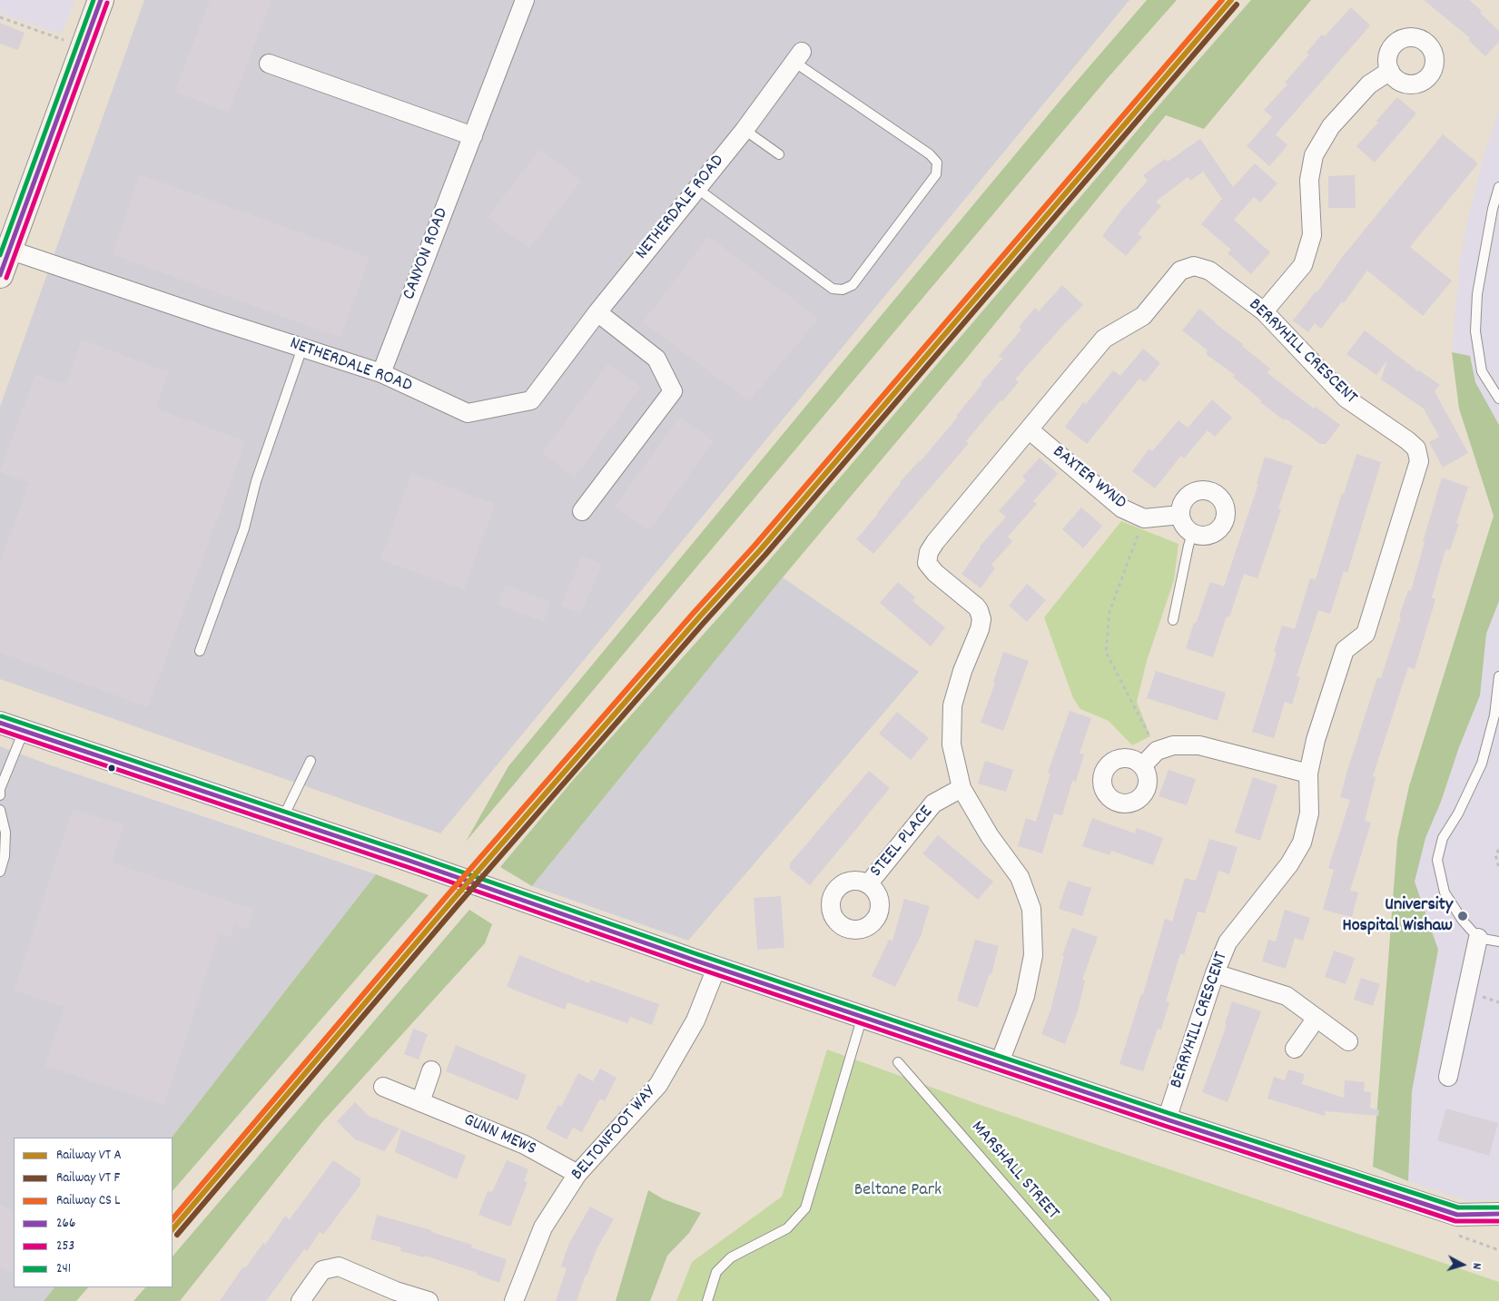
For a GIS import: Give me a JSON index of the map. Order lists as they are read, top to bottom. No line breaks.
{"streets":{"street":["NETHERDALE ROAD","CANYON ROAD","BERRYHILL CRESCENT","BAXTER WYND","STEEL PLACE","BELTONFOOT WAY","GUNN MEWS"],"lane":["MARSHALL STREET"]},"crossings":[["NETHERDALE ROAD","CANYON ROAD"],["BERRYHILL CRESCENT","BAXTER WYND"],["BERRYHILL CRESCENT","STEEL PLACE"],["BELTONFOOT WAY","GUNN MEWS"]],"parks":["Beltane Park"],"places":["University Hospital Wishaw"],"lines":["transit line 266","transit line 241","transit line 253"],"legend":["Railway VT A","Railway VT F","Railway CS L","266","253","241"],"north":"right"}
